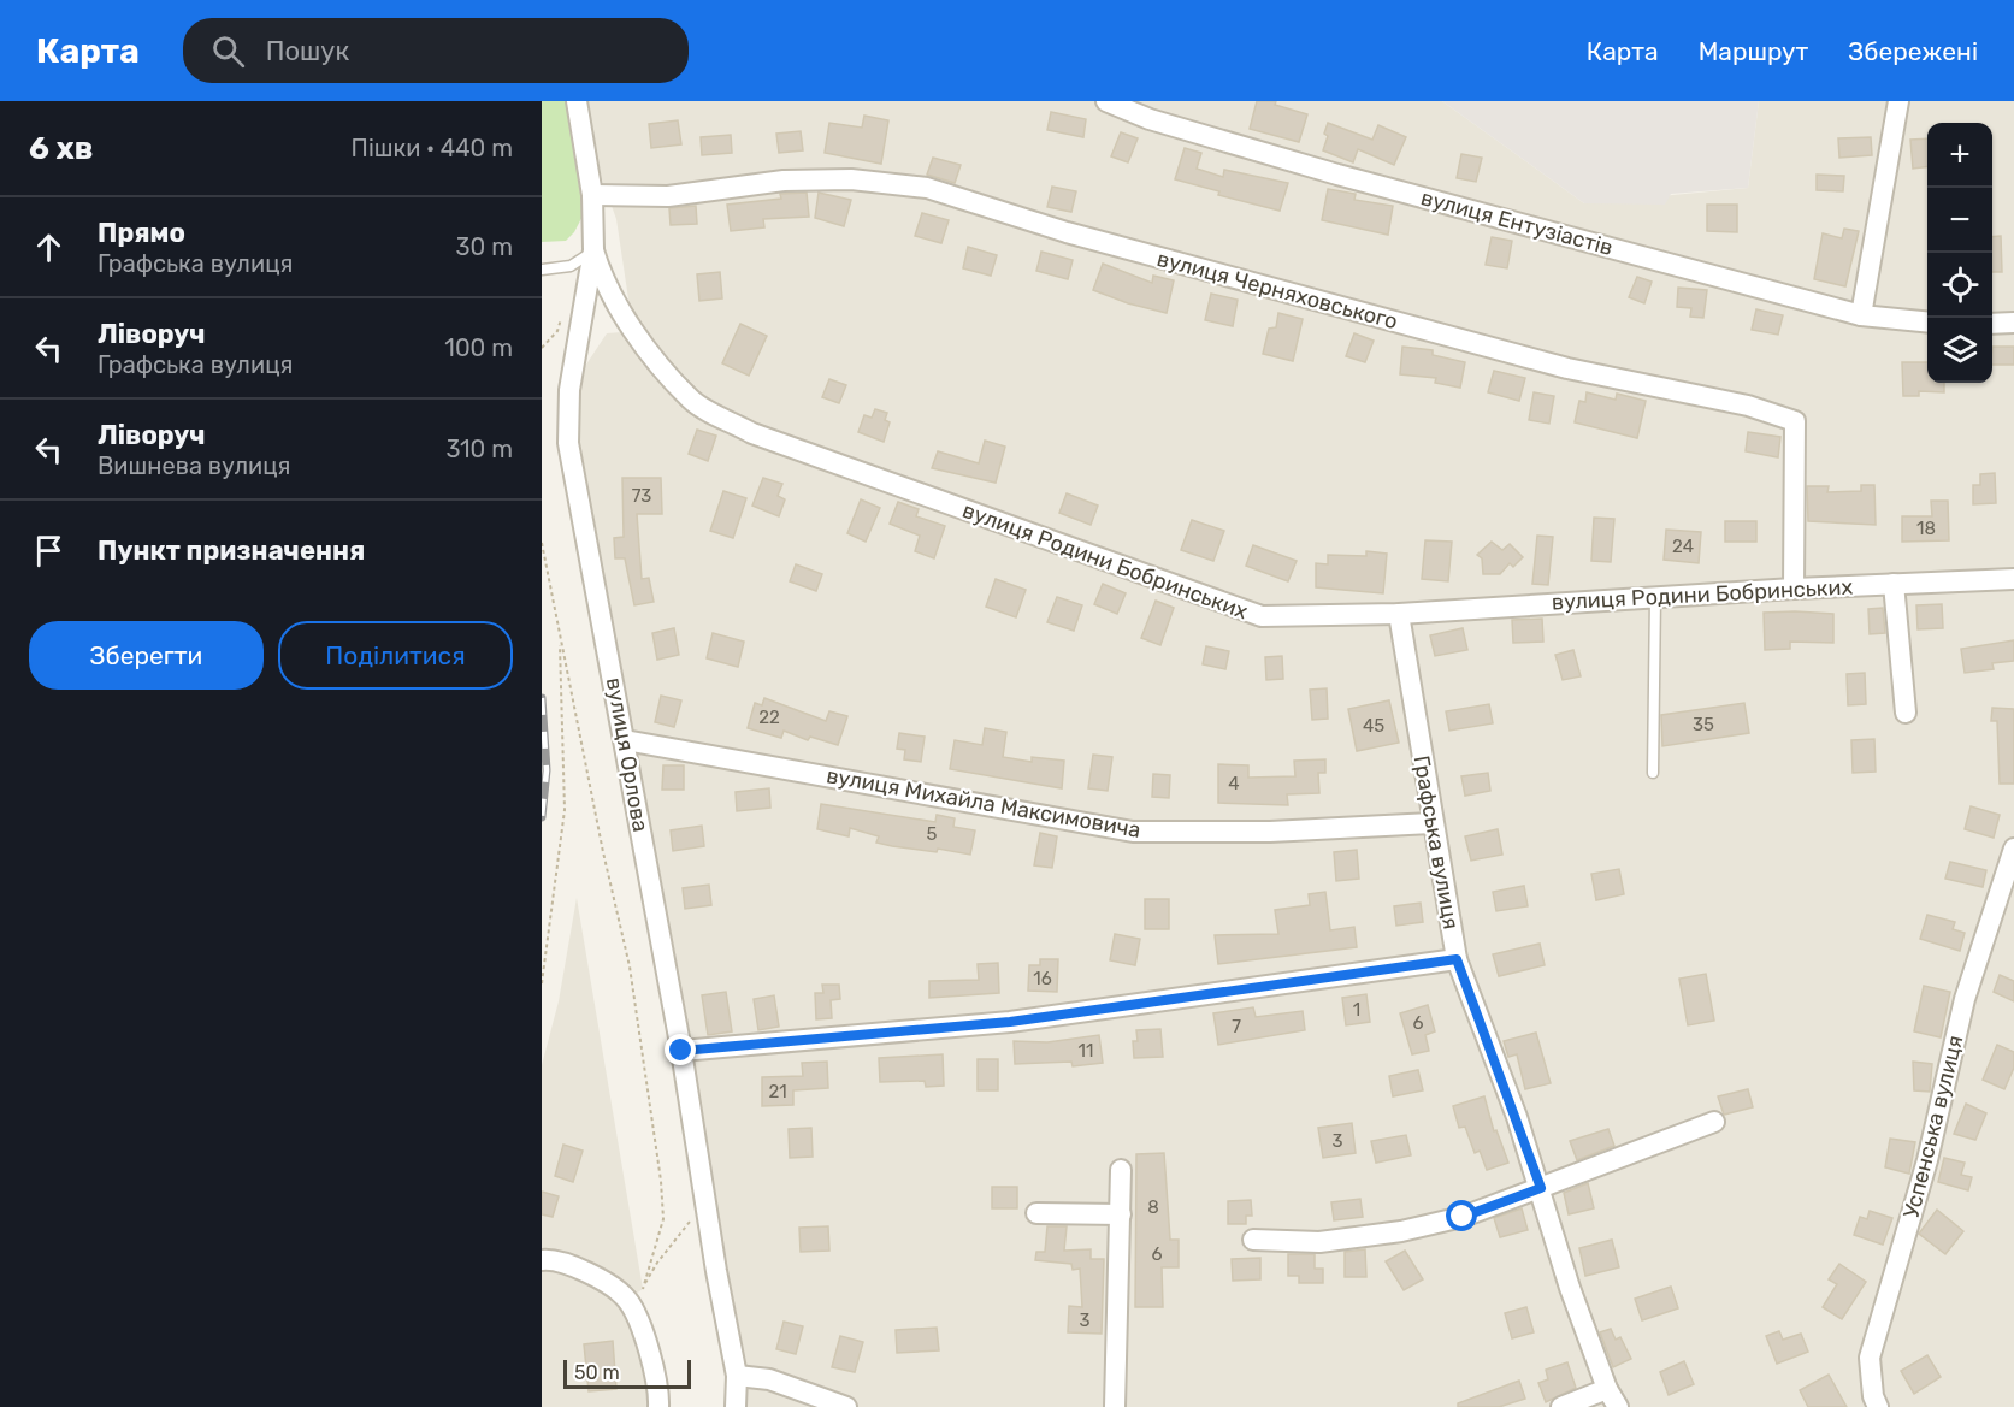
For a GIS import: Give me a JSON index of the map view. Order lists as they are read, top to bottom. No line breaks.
{"streets":{"street":["вулиця Ентузіастів","вулиця Черняховського","вулиця Родини Бобринських","вулиця Орлова","вулиця Михайла Максимовича","Графська вулиця","Успенська вулиця"]},"crossings":[["вулиця Черняховського","вулиця Родини Бобринських"],["вулиця Черняховського","вулиця Орлова"],["вулиця Родини Бобринських","вулиця Орлова"],["вулиця Родини Бобринських","Графська вулиця"],["вулиця Орлова","вулиця Михайла Максимовича"],["вулиця Михайла Максимовича","Графська вулиця"]],"house_numbers":["73","18","24","22","35","45","4","5","16","1","6","7","11","21","3","8","6","3"],"scale_bar":"50 m","page":{"header":"Карта","search":"Пошук","nav":["Карта","Маршрут","Збережені"],"heading":["6 хв","Пішки · 440 m"],"map_buttons":["+","−"],"list":[["Прямо","Графська вулиця","30 m"],["Ліворуч","Графська вулиця","100 m"],["Ліворуч","Вишнева вулиця","310 m"],"Пункт призначення"],"buttons":["Зберегти","Поділитися"],"scale":"50 m"}}
